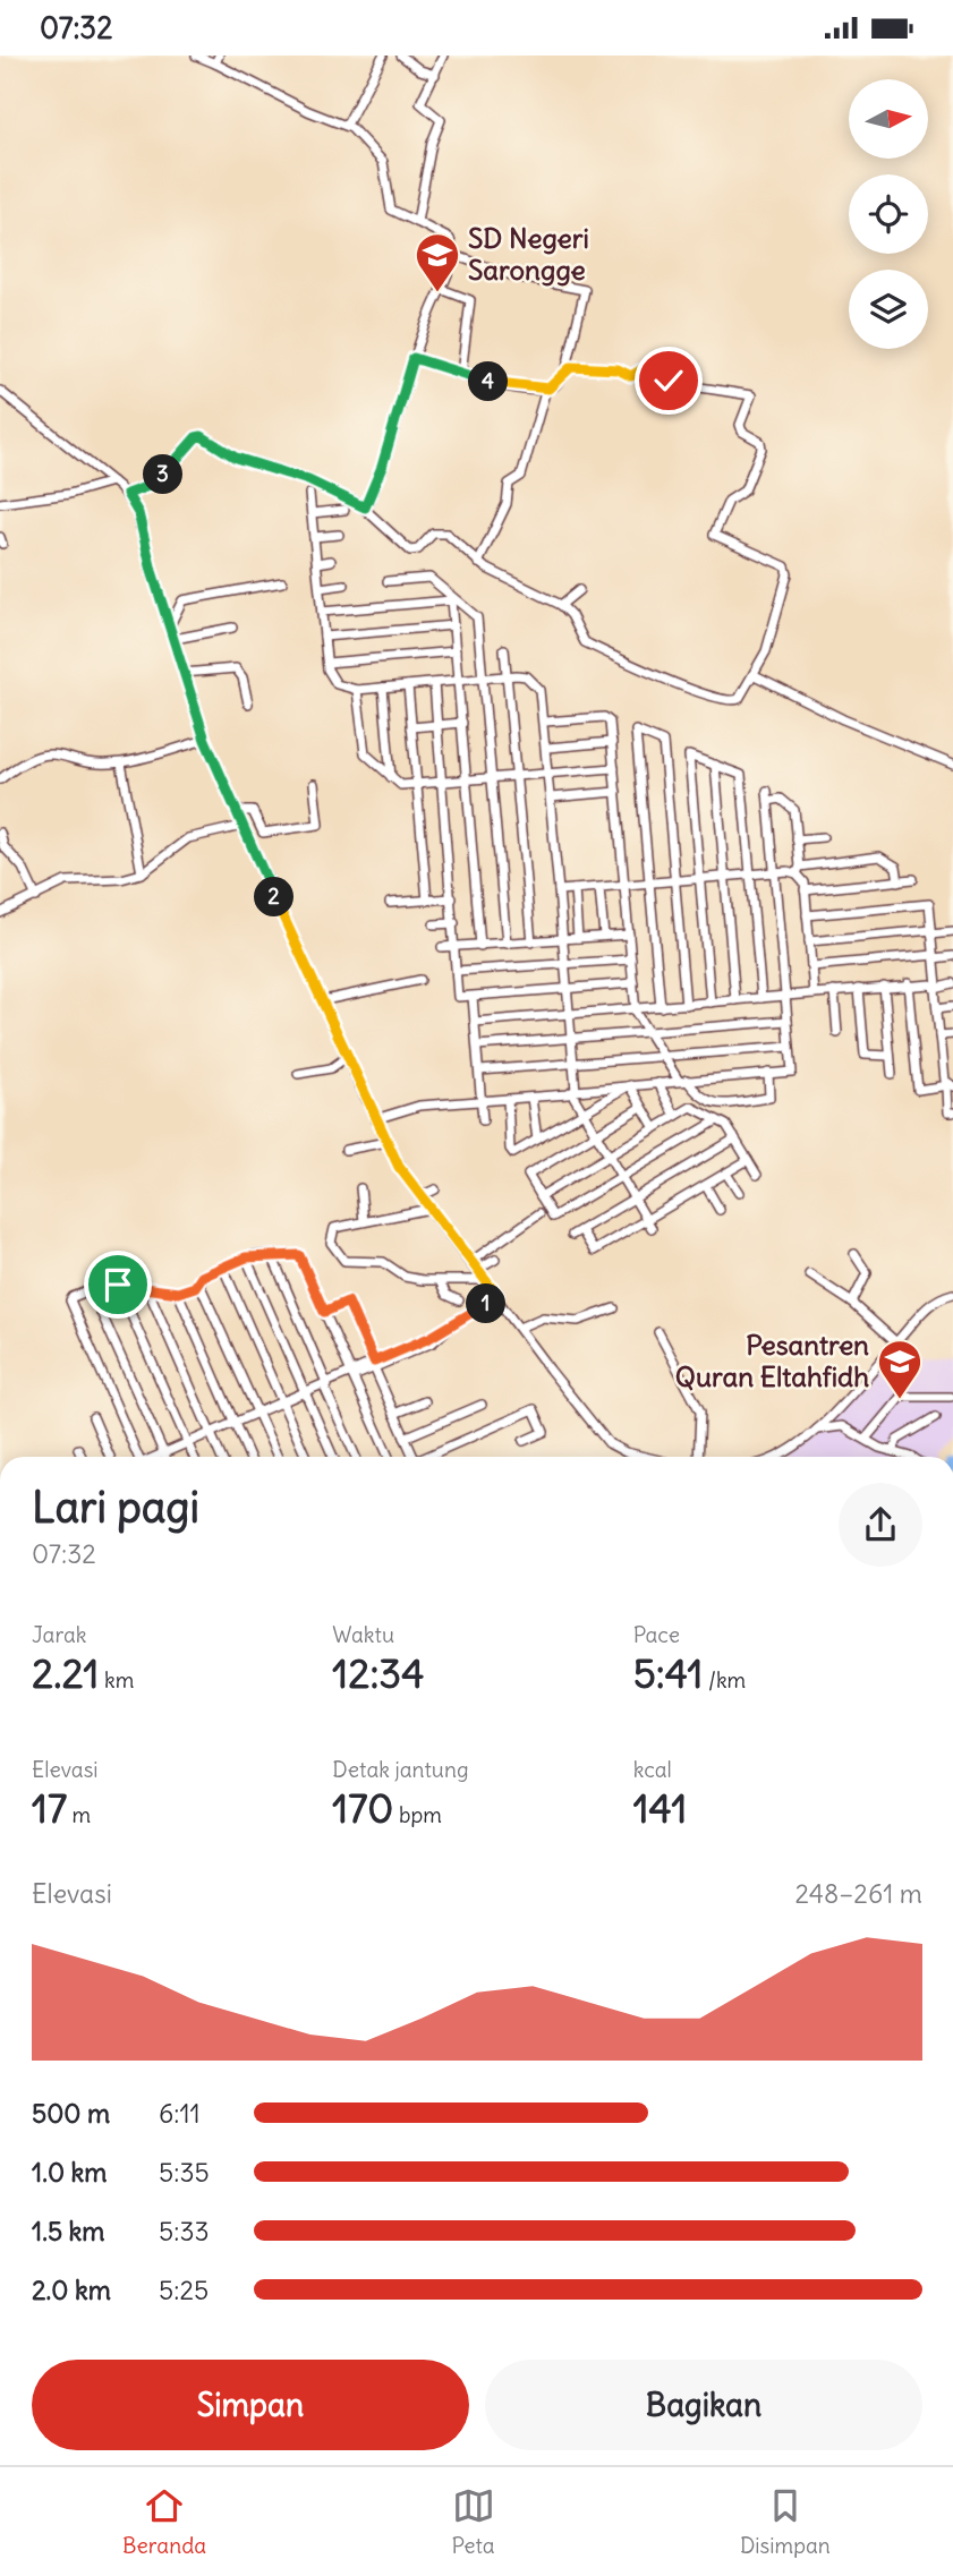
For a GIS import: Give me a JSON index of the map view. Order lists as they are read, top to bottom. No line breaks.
{"places":{"school or university":["SD Negeri Sarongge","Pesantren Quran Eltahfidh"]},"north":"right","page":{"status":"07:32","pins":["4","3","2","1"],"heading":["Lari pagi","07:32"],"stats":[["Jarak","2.21 km"],["Waktu","12:34"],["Pace","5:41 /km"],["Elevasi","17 m"],["Detak jantung","170 bpm"],["kcal","141"]],"chart":["Elevasi","248–261 m"],"list":[{"name":"500 m","note":"6:11"},{"name":"1.0 km","note":"5:35"},{"name":"1.5 km","note":"5:33"},{"name":"2.0 km","note":"5:25"}],"buttons":["Simpan","Bagikan"],"tabs":["Beranda","Peta","Disimpan"]}}
